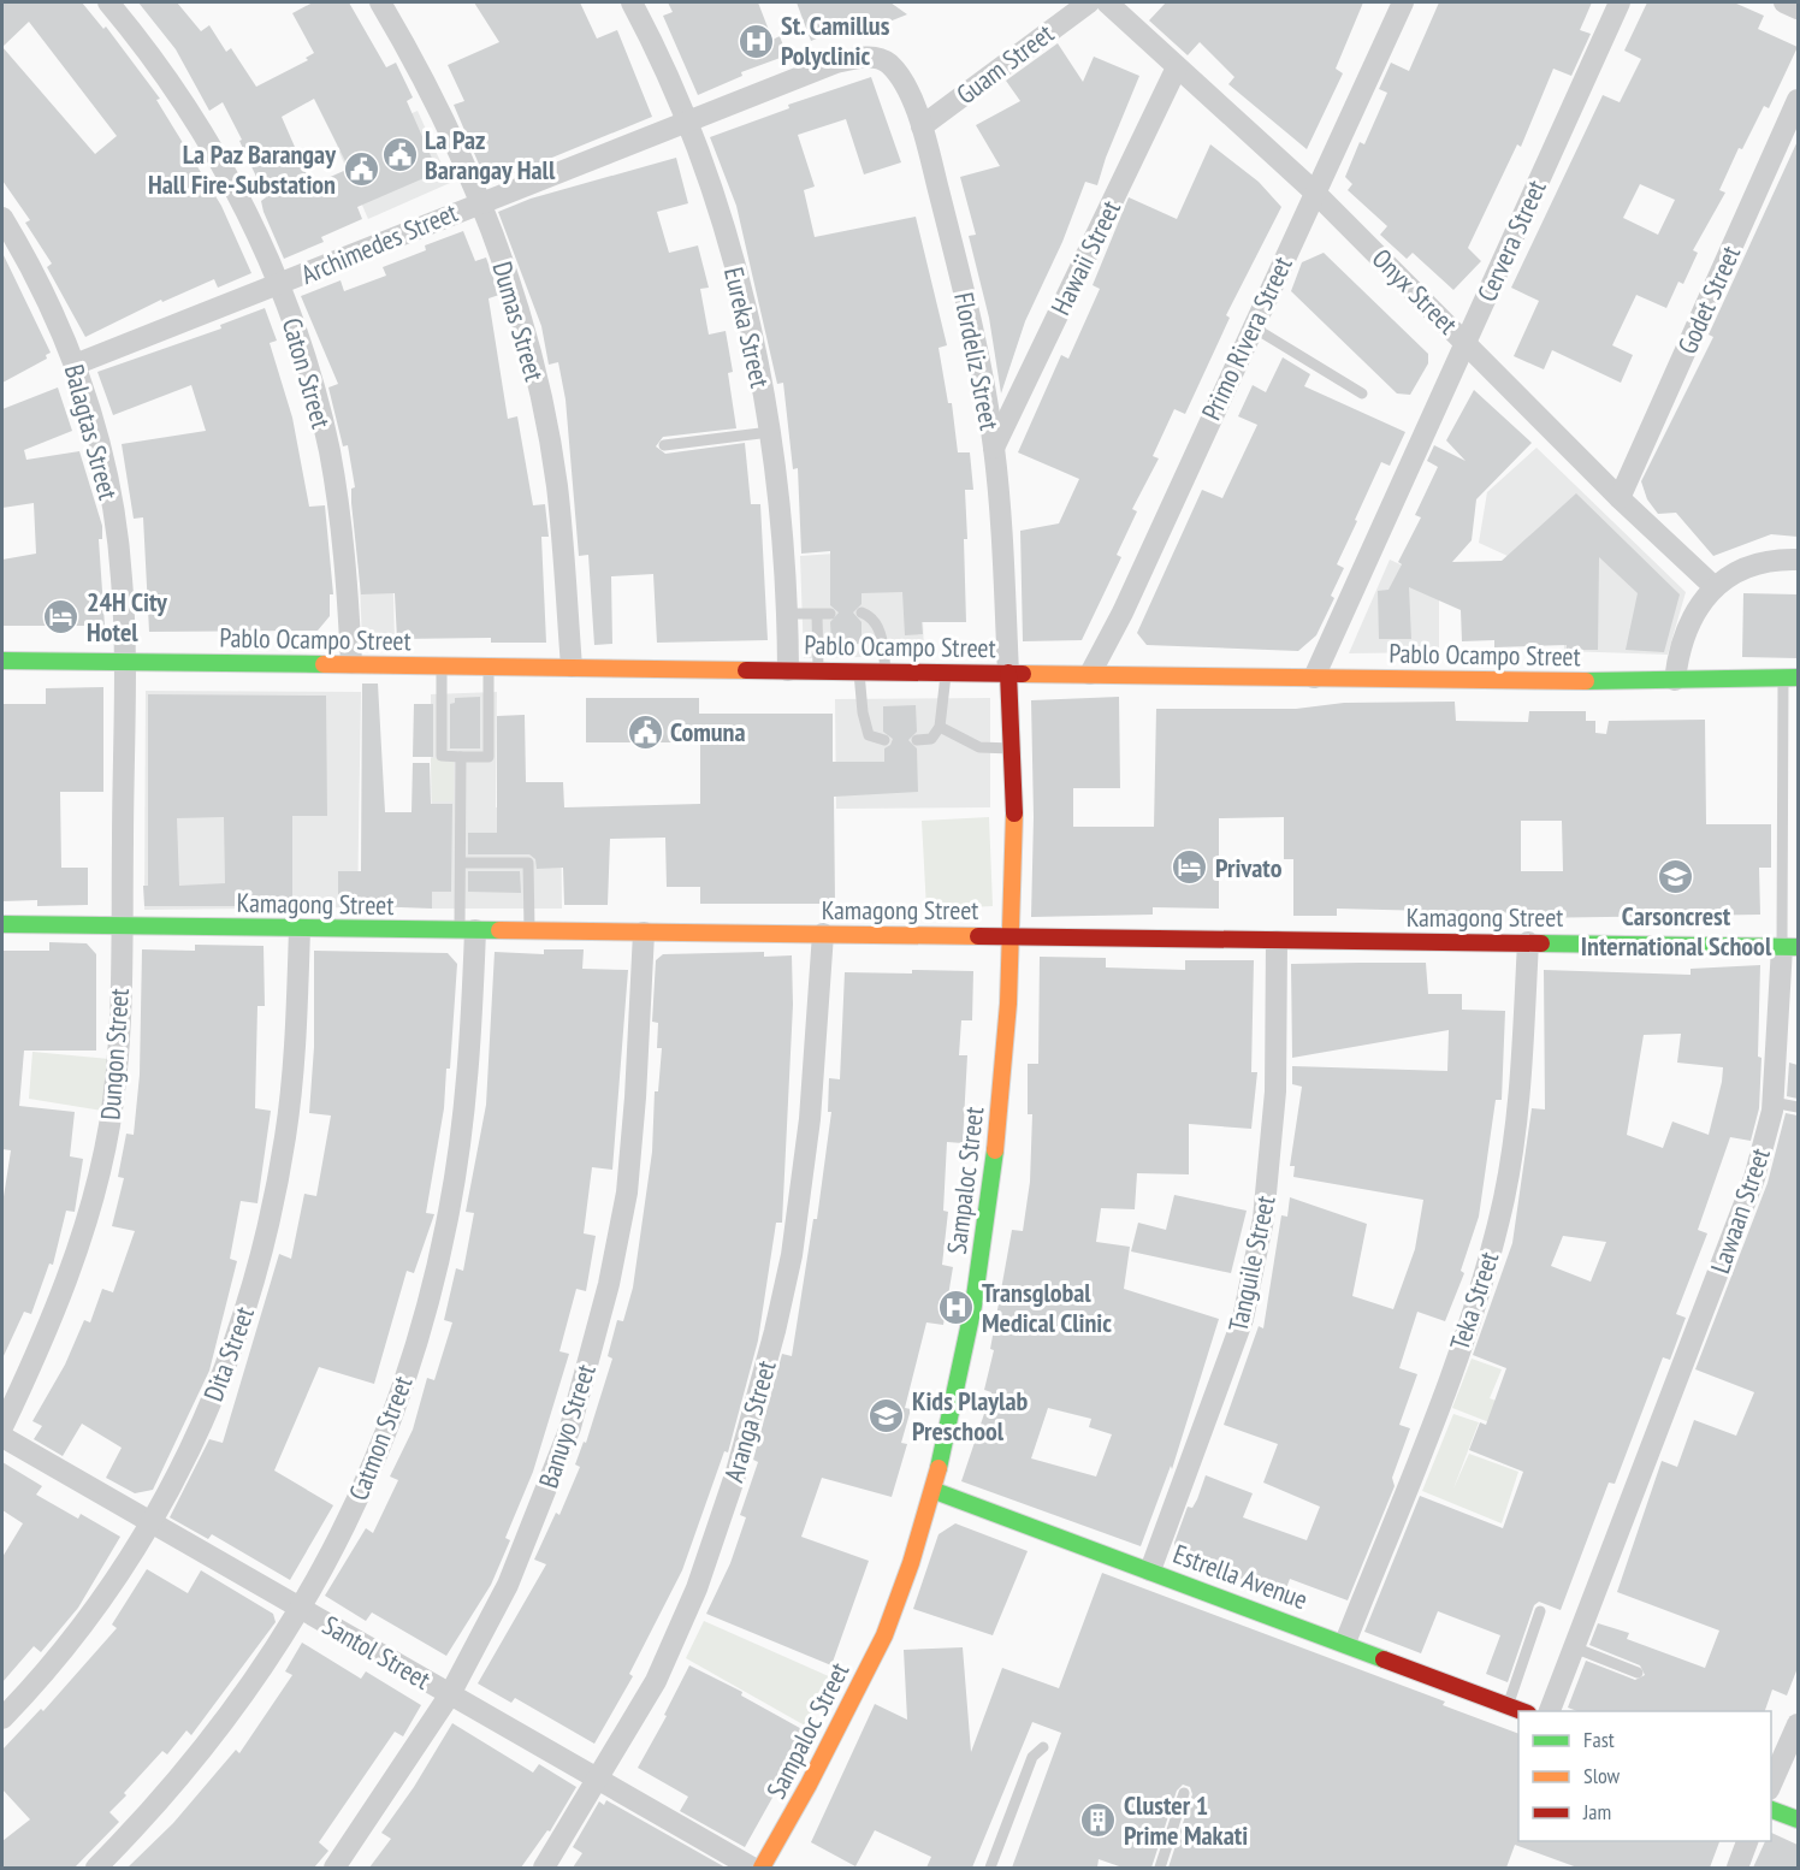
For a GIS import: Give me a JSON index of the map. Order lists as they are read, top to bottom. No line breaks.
{"streets":{"main road":["Pablo Ocampo Street","Kamagong Street","Sampaloc Street","Estrella Avenue"],"street":["Guam Street","Cervera Street","Archimedes Street","Hawaii Street","Onyx Street","Godet Street","Dumas Street","Eureka Street","Primo Rivera Street","Flordeliz Street","Caton Street","Balagtas Street","Dungon Street","Lawaan Street","Tanguile Street","Teka Street","Dita Street","Aranga Street","Banuyo Street","Catmon Street","Santol Street"]},"crossings":[["Guam Street","Flordeliz Street"],["Cervera Street","Onyx Street"],["Cervera Street","Pablo Ocampo Street"],["Archimedes Street","Dumas Street"],["Archimedes Street","Eureka Street"],["Archimedes Street","Flordeliz Street"],["Archimedes Street","Caton Street"],["Archimedes Street","Balagtas Street"],["Hawaii Street","Onyx Street"],["Hawaii Street","Flordeliz Street"],["Onyx Street","Godet Street"],["Onyx Street","Primo Rivera Street"],["Dumas Street","Pablo Ocampo Street"],["Eureka Street","Pablo Ocampo Street"],["Primo Rivera Street","Pablo Ocampo Street"],["Flordeliz Street","Pablo Ocampo Street"],["Flordeliz Street","Sampaloc Street"],["Caton Street","Pablo Ocampo Street"],["Balagtas Street","Pablo Ocampo Street"],["Balagtas Street","Dungon Street"],["Pablo Ocampo Street","Dungon Street"],["Pablo Ocampo Street","Sampaloc Street"],["Pablo Ocampo Street","Lawaan Street"],["Kamagong Street","Dungon Street"],["Kamagong Street","Sampaloc Street"],["Kamagong Street","Lawaan Street"],["Kamagong Street","Tanguile Street"],["Kamagong Street","Teka Street"],["Kamagong Street","Dita Street"],["Kamagong Street","Aranga Street"],["Kamagong Street","Banuyo Street"],["Kamagong Street","Catmon Street"],["Sampaloc Street","Estrella Avenue"],["Tanguile Street","Estrella Avenue"],["Teka Street","Estrella Avenue"],["Dita Street","Santol Street"],["Aranga Street","Santol Street"],["Banuyo Street","Santol Street"],["Catmon Street","Santol Street"]],"places":{"hospital":["St. Camillus Polyclinic","Transglobal Medical Clinic"],"public building":["La Paz Barangay Hall","La Paz Barangay Hall Fire-Substation","Comuna"],"hotel":["24H City Hotel","Privato"],"school or university":["Carsoncrest International School","Kids Playlab Preschool"],"building":["Cluster 1 Prime Makati"]},"legend":["Fast","Slow","Jam"]}
